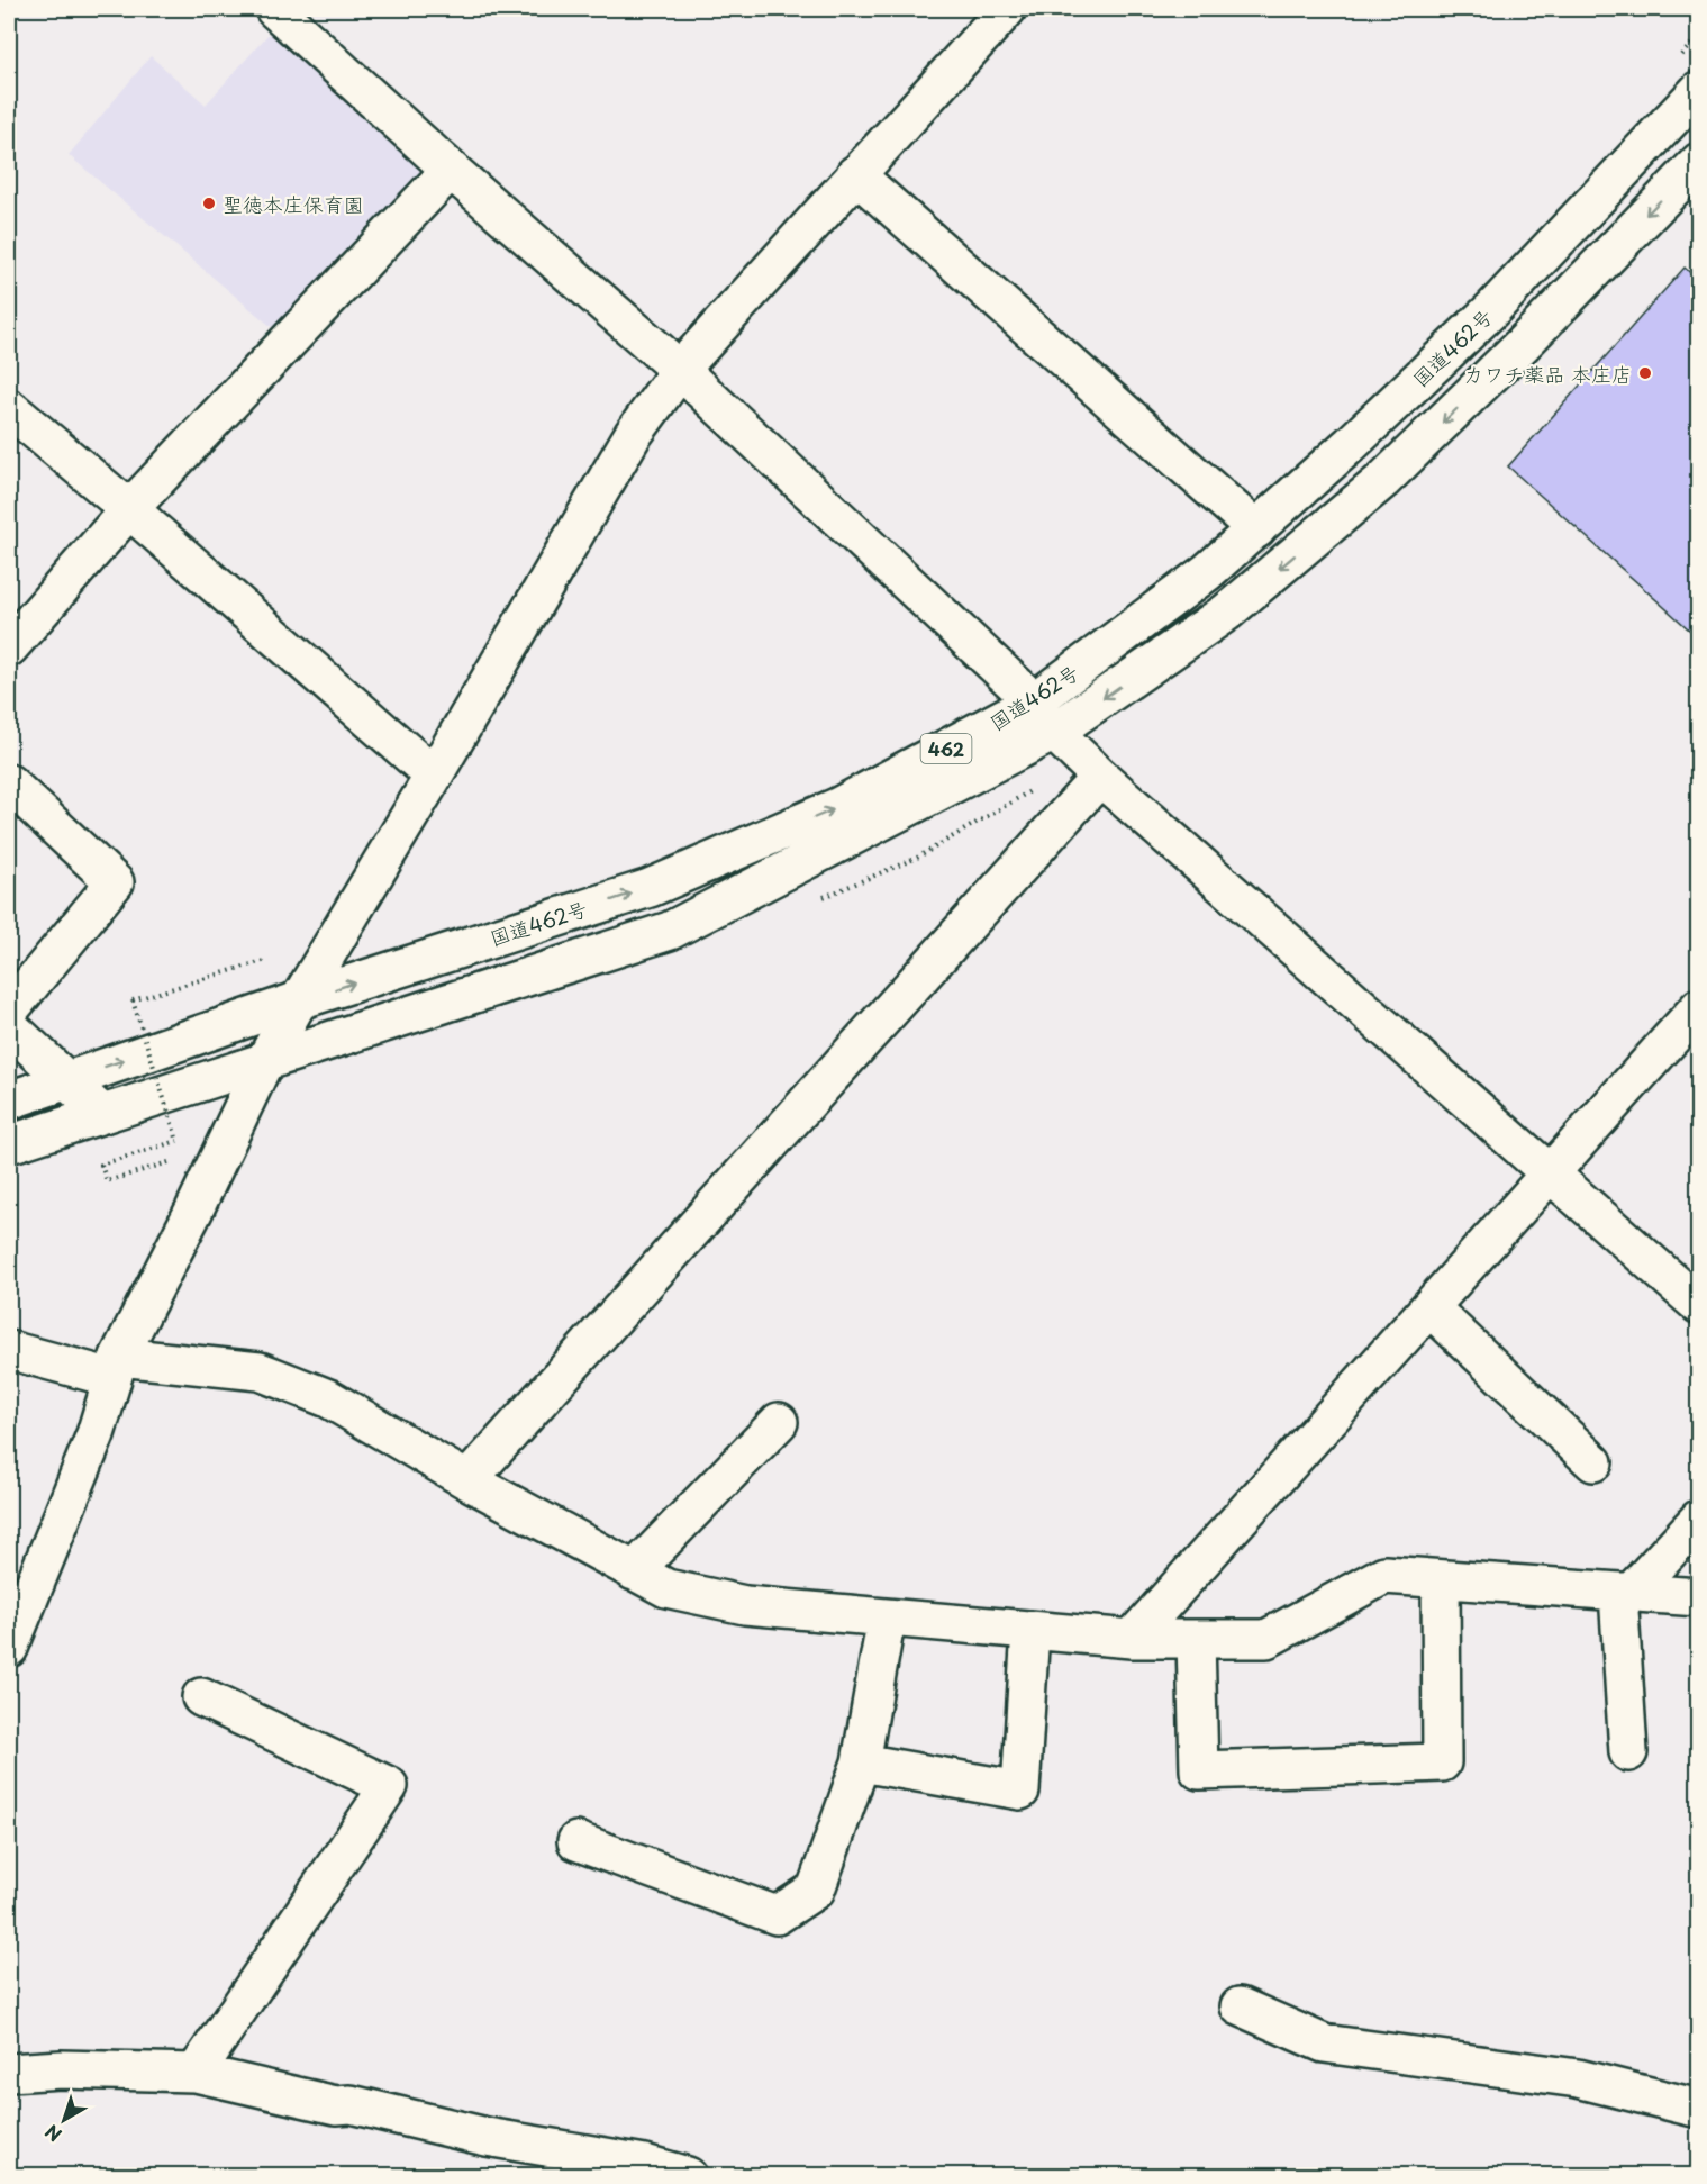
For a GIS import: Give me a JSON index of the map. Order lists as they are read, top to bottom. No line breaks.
{"streets":{"main road":["国道462号","462"]},"places":["聖徳本庄保育園","カワチ薬品 本庄店"],"north":"bottom left"}
